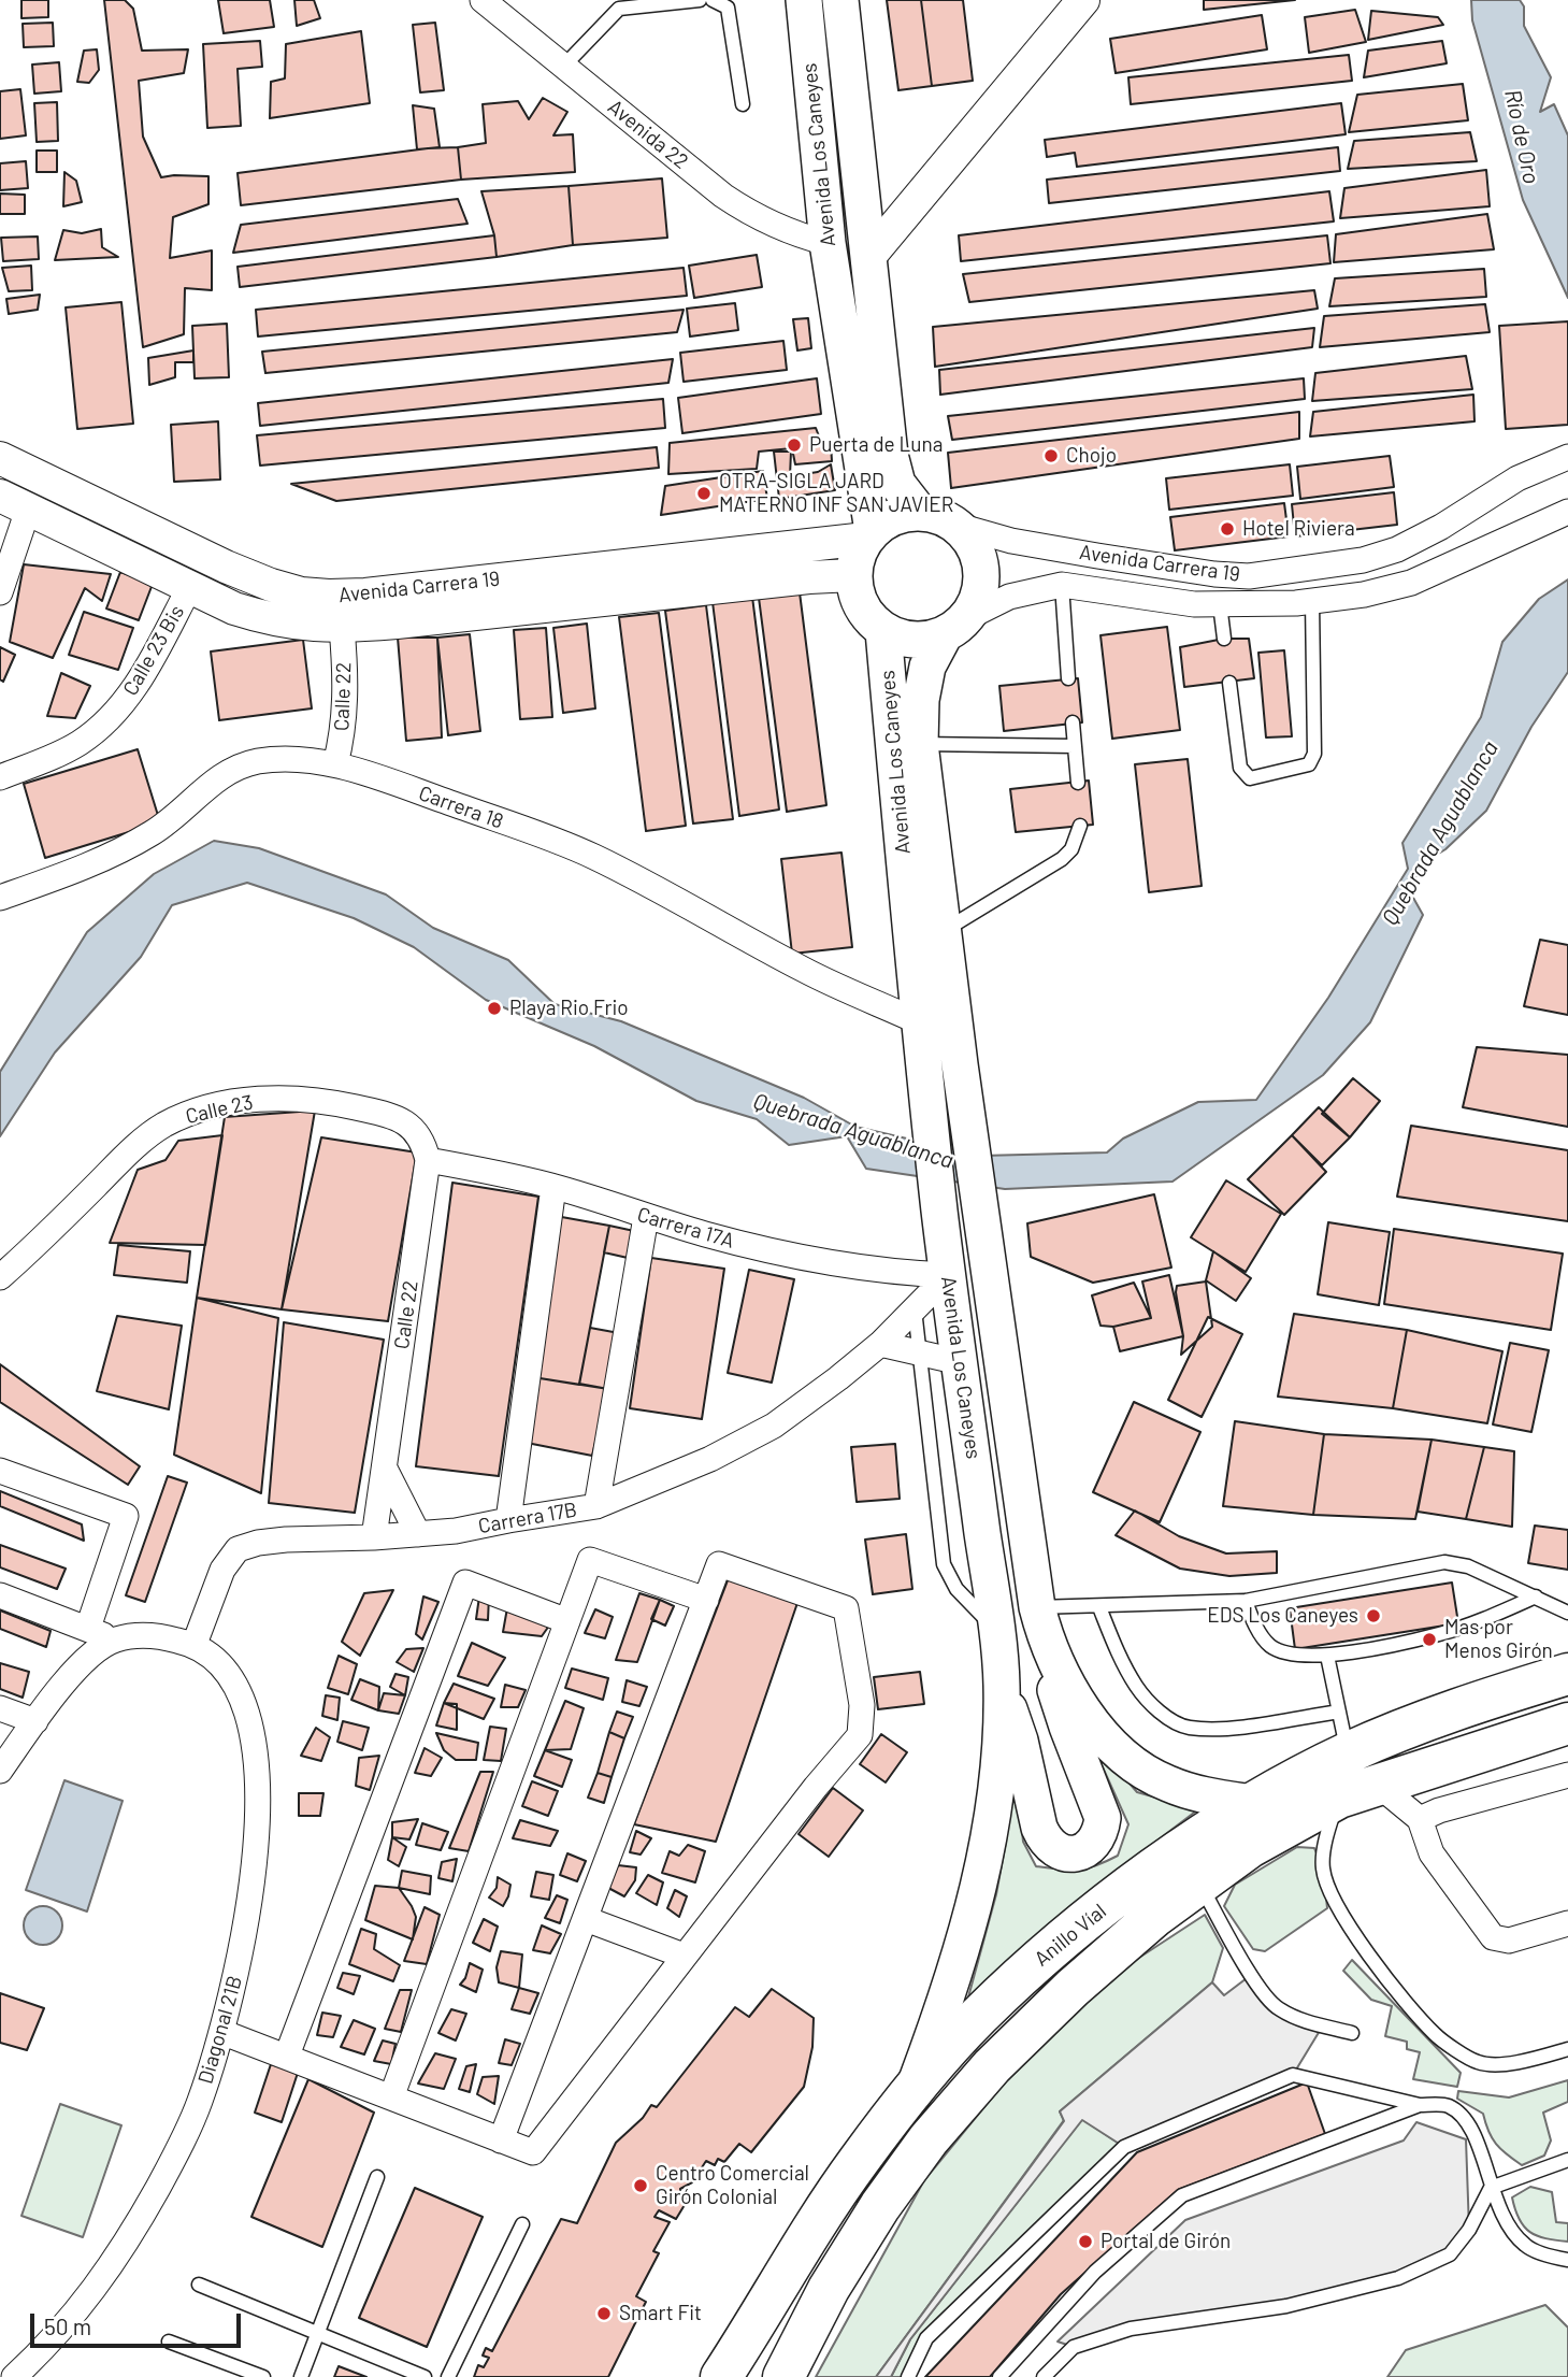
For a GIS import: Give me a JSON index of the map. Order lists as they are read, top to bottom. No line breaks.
{"streets":{"highway":["Anillo Víal"],"main road":["Avenida Los Caneyes"],"street":["Avenida 22","Avenida Carrera 19","Calle 23 Bis","Calle 22","Carrera 18","Calle 23","Carrera 17A","Carrera 17B","Diagonal 21B"]},"crossings":[["Avenida 22","Avenida Los Caneyes"],["Avenida Los Caneyes","Avenida Carrera 19"],["Avenida Los Caneyes","Carrera 18"],["Avenida Los Caneyes","Carrera 17A"],["Avenida Los Caneyes","Carrera 17B"],["Avenida Los Caneyes","Anillo Víal"],["Avenida Carrera 19","Calle 23 Bis"],["Avenida Carrera 19","Calle 22"],["Calle 22","Carrera 18"],["Calle 22","Calle 23"],["Calle 22","Carrera 17A"],["Calle 22","Carrera 17B"],["Calle 23","Carrera 17A"],["Carrera 17A","Carrera 17B"],["Carrera 17B","Diagonal 21B"]],"water":["Río de Oro","Quebrada Aguablanca"],"places":["Puerta de Luna","Chojo","OTRA-SIGLA JARD MATERNO INF SAN JAVIER","Hotel Riviera","Playa Rio Frio","EDS Los Caneyes","Mas por Menos Girón","Centro Comercial Girón Colonial","Portal de Girón","Smart Fit"],"scale_bar":"50 m"}
